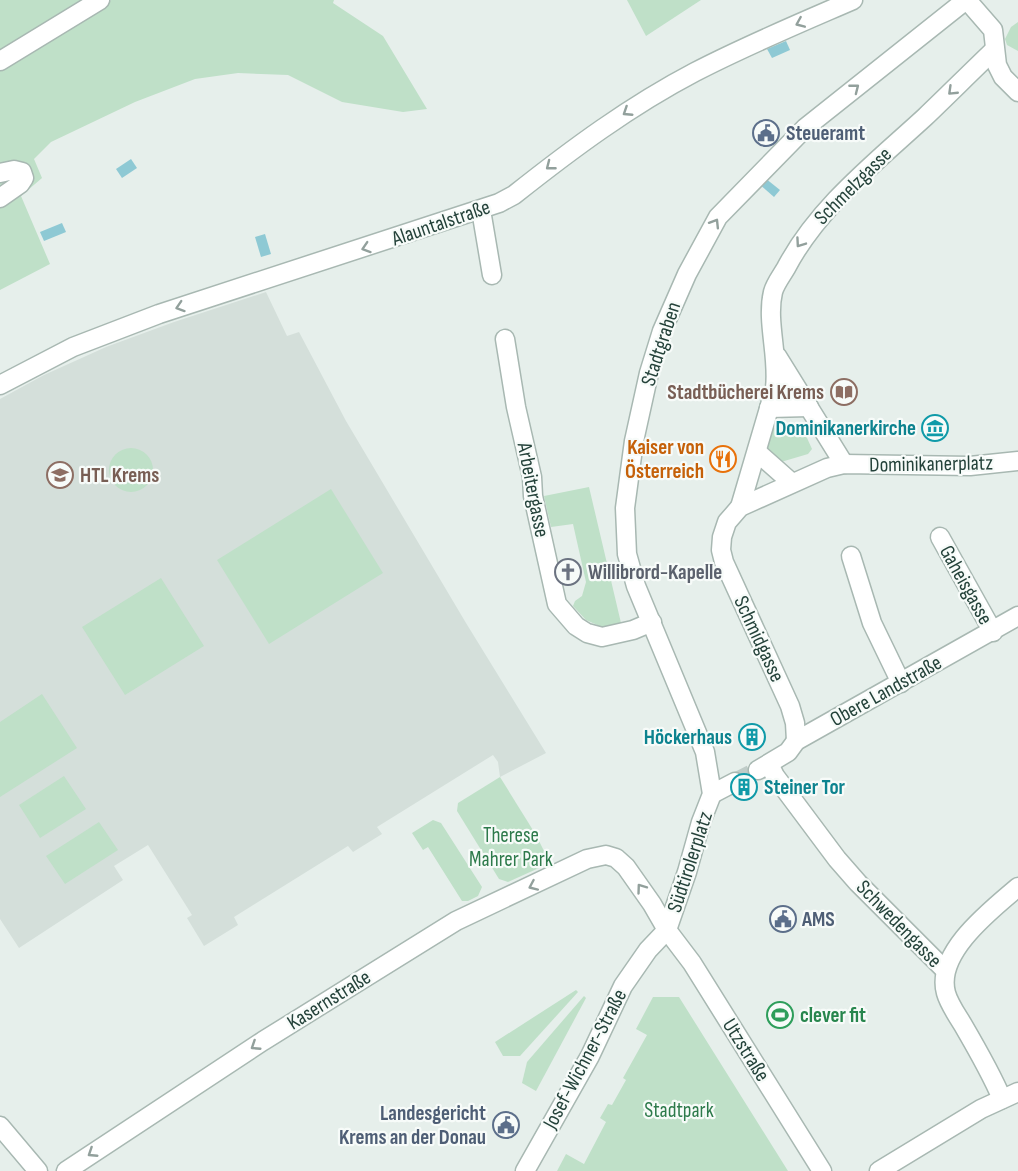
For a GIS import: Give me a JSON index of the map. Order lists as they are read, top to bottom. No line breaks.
{"streets":{"street":["Schmelzgasse","Alauntalstraße","Stadtgraben","Dominikanerplatz","Arbeitergasse","Gaheisgasse","Schmidgasse","Obere Landstraße","Südtirolerplatz","Schwedengasse","Kasernstraße","Utzstraße","Josef-Wichner-Straße"]},"crossings":[["Stadtgraben","Arbeitergasse"],["Stadtgraben","Südtirolerplatz"],["Dominikanerplatz","Schmidgasse"],["Gaheisgasse","Obere Landstraße"],["Schmidgasse","Obere Landstraße"],["Obere Landstraße","Schwedengasse"],["Südtirolerplatz","Kasernstraße"],["Südtirolerplatz","Utzstraße"],["Südtirolerplatz","Josef-Wichner-Straße"]],"one_way":["Schmelzgasse","Alauntalstraße","Stadtgraben","Südtirolerplatz","Kasernstraße"],"parks":["Therese Mahrer Park","Stadtpark"],"places":{"public building":["Steueramt","AMS","Landesgericht Krems an der Donau"],"library":["Stadtbücherei Krems"],"museum":["Dominikanerkirche"],"restaurant":["Kaiser von Österreich"],"school or university":["HTL Krems"],"church":["Willibrord-Kapelle"],"building":["Höckerhaus","Steiner Tor"],"sports":["clever fit"]}}
